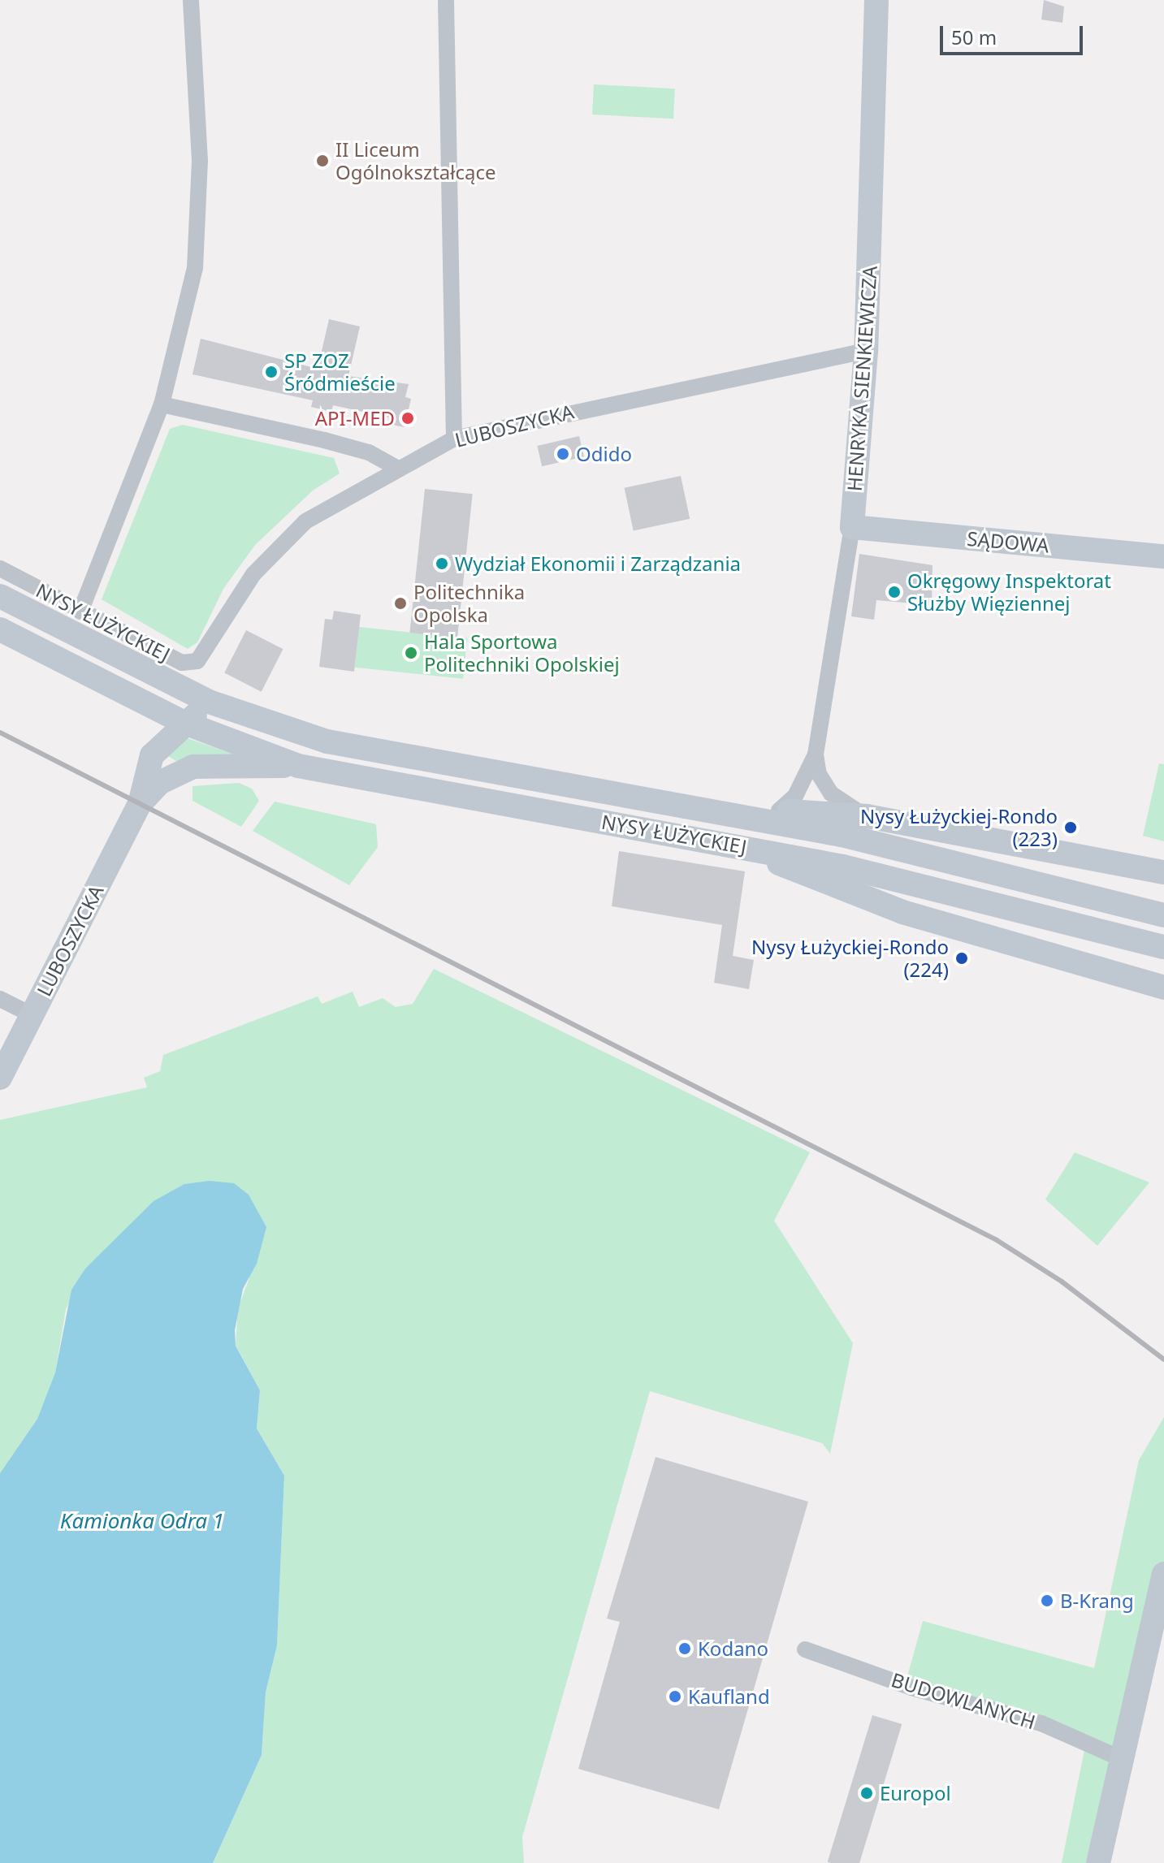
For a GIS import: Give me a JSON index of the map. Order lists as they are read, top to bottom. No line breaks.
{"streets":{"main road":["HENRYKA SIENKIEWICZA","LUBOSZYCKA","SĄDOWA","NYSY ŁUŻYCKIEJ"],"street":["BUDOWLANYCH"]},"crossings":[["HENRYKA SIENKIEWICZA","LUBOSZYCKA"],["HENRYKA SIENKIEWICZA","SĄDOWA"],["LUBOSZYCKA","NYSY ŁUŻYCKIEJ"]],"water":["Kamionka Odra 1"],"places":["II Liceum Ogólnokształcące","SP ZOZ Śródmieście","API-MED","Odido","Wydział Ekonomii i Zarządzania","Okręgowy Inspektorat Służby Więziennej","Politechnika Opolska","Hala Sportowa Politechniki Opolskiej","Nysy Łużyckiej-Rondo (223)","Nysy Łużyckiej-Rondo (224)","B-Krang","Kodano","Kaufland","Europol"],"scale_bar":"50 m"}
